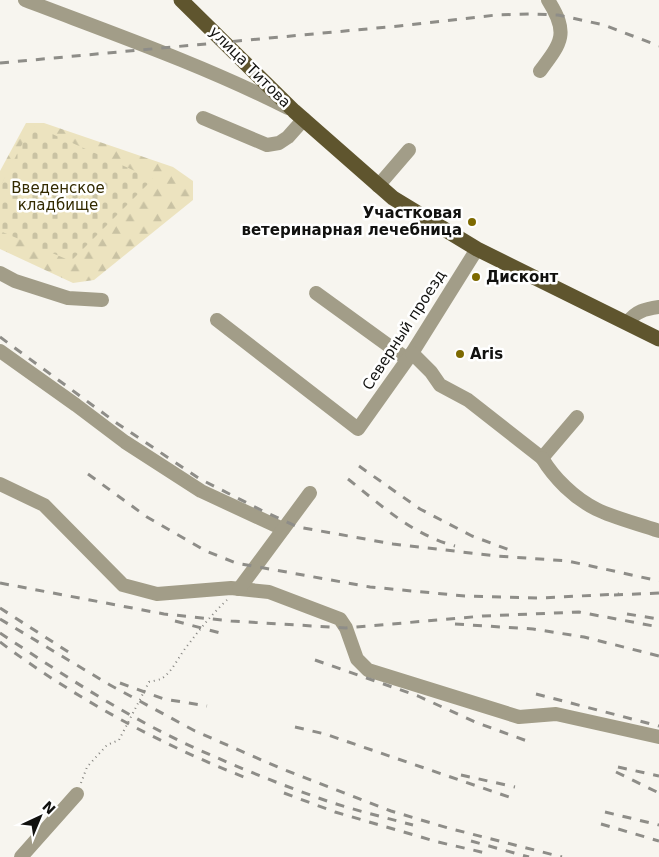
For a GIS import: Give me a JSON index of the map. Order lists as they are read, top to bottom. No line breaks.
{"streets":{"main road":["улица Титова"],"street":["Северный проезд"]},"crossings":[["улица Титова","Северный проезд"]],"parks":["Введенское кладбище"],"places":["Участковая ветеринарная лечебница","Дисконт","Aris"],"north":"top right"}
